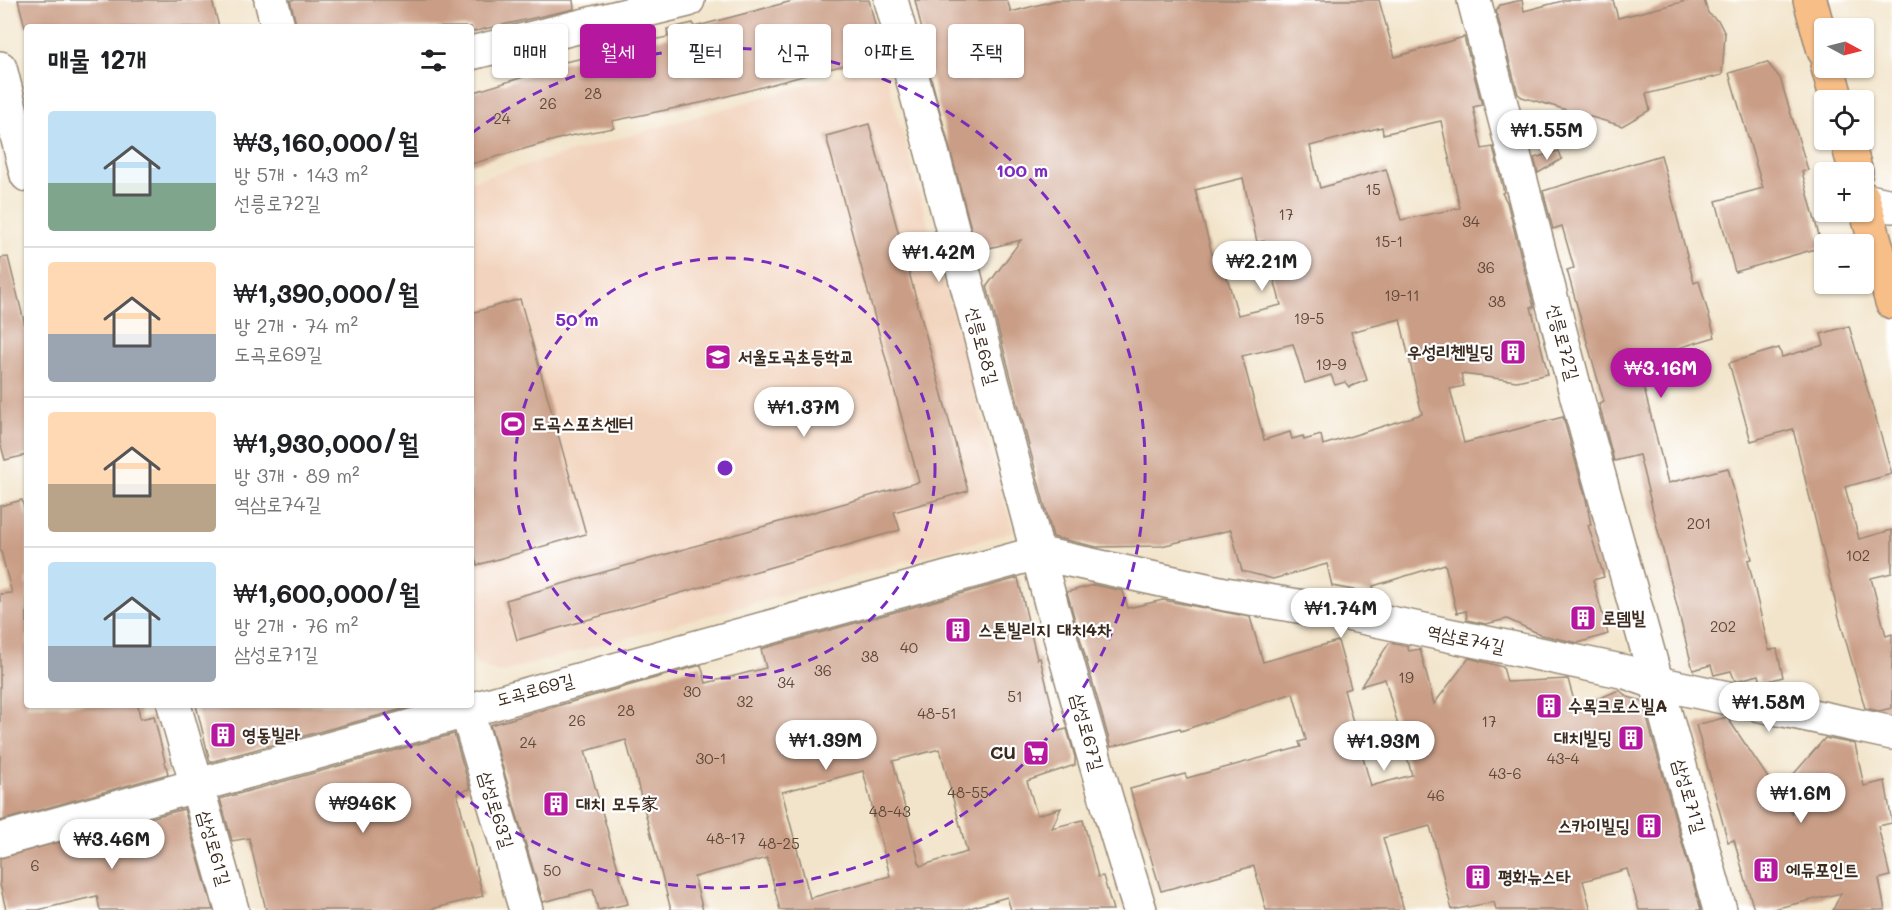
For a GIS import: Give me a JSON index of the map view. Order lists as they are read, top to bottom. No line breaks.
{"streets":{"street":["선릉로72길","선릉로68길","역삼로74길","도곡로69길","삼성로67길","삼성로71길","삼성로63길","삼성로61길"]},"crossings":[["선릉로72길","역삼로74길"],["선릉로72길","삼성로71길"],["선릉로68길","역삼로74길"],["선릉로68길","도곡로69길"],["선릉로68길","삼성로67길"],["역삼로74길","도곡로69길"],["역삼로74길","삼성로67길"],["역삼로74길","삼성로71길"],["도곡로69길","삼성로67길"],["도곡로69길","삼성로61길"]],"places":{"building":["우성리첸빌딩","로뎀빌","스톤빌리지 대치4차","수목크로스빌A","영동빌라","대치빌딩","대치 모두家","스카이빌딩","에듀포인트","평화뉴스타"],"school or university":["서울도곡초등학교"],"sports":["도곡스포츠센터"],"supermarket":["CU"]},"house_numbers":["28","26","24","15","17","34","15-1","36","19-11","38","19-5","19-9","201","102","202","40","38","36","19","34","30","51","32","28","48-51","26","17","24","30-1","43-4","43-6","48-55","46","48-43","48-17","48-25","6","50"],"north":"right","page":{"map_buttons":["+","−"],"chip":["매매","월세","필터","신규","아파트","주택"],"heading":"매물 12개","list":[{"name":"₩3,160,000/월","note":"방 5개 · 143 m² · 선릉로72길"},{"name":"₩1,390,000/월","note":"방 2개 · 74 m² · 도곡로69길"},{"name":"₩1,930,000/월","note":"방 3개 · 89 m² · 역삼로74길"},{"name":"₩1,600,000/월","note":"방 2개 · 76 m² · 삼성로71길"}],"price":["₩1.55M","₩1.42M","₩2.21M","₩3.16M","₩1.37M","₩1.74M","₩1.58M","₩1.39M","₩1.93M","₩1.6M","₩946K","₩3.46M"]},"rings":["100 m","50 m"]}
